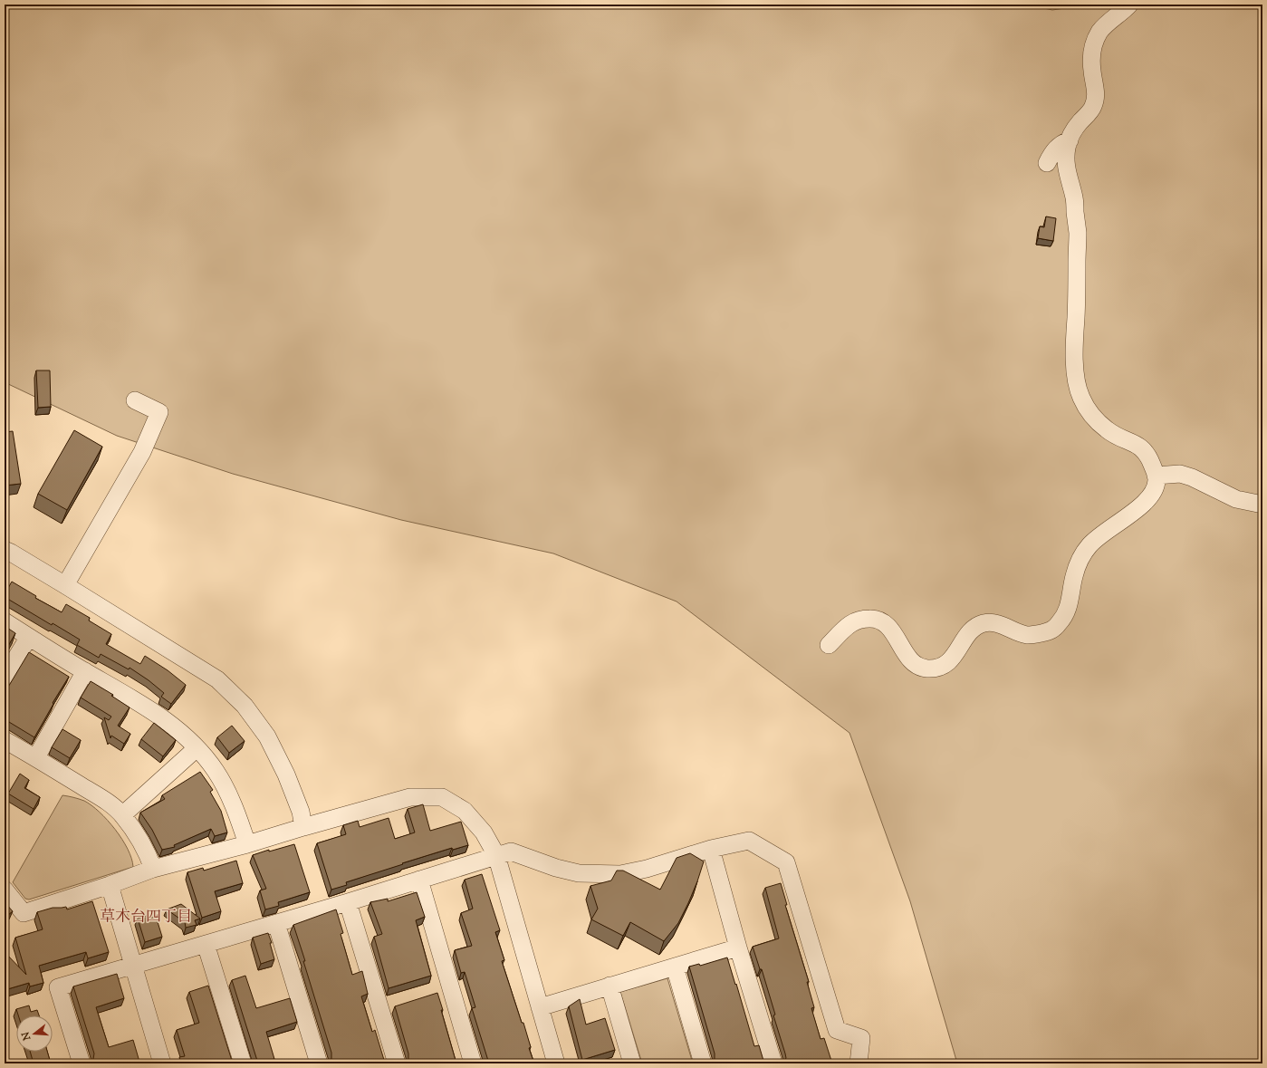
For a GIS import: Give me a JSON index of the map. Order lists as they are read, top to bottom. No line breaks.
{"districts":["草木台四丁目"],"north":"left"}
